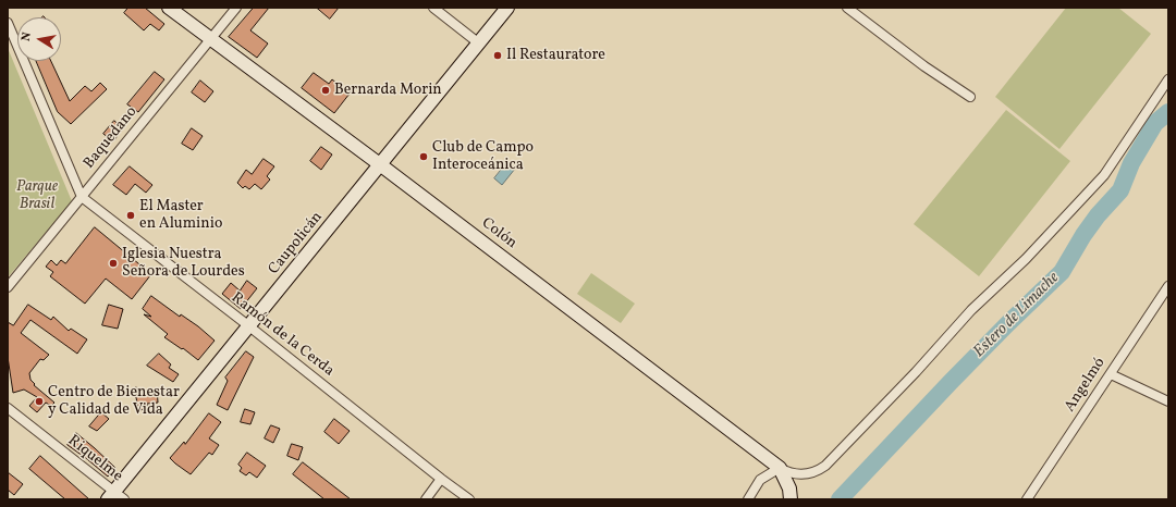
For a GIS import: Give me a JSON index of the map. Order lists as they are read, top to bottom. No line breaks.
{"streets":{"street":["Baquedano","Colón","Caupolicán","Ramón de la Cerda","Angelmó","Riquelme"]},"crossings":[["Baquedano","Colón"],["Baquedano","Ramón de la Cerda"],["Colón","Caupolicán"],["Caupolicán","Ramón de la Cerda"],["Caupolicán","Riquelme"]],"water":["Estero de Limache"],"parks":["Parque Brasil"],"places":["Il Restauratore","Bernarda Morin","Club de Campo Interoceánica","El Master en Aluminio","Iglesia Nuestra Señora de Lourdes","Centro de Bienestar y Calidad de Vida"],"north":"left"}
